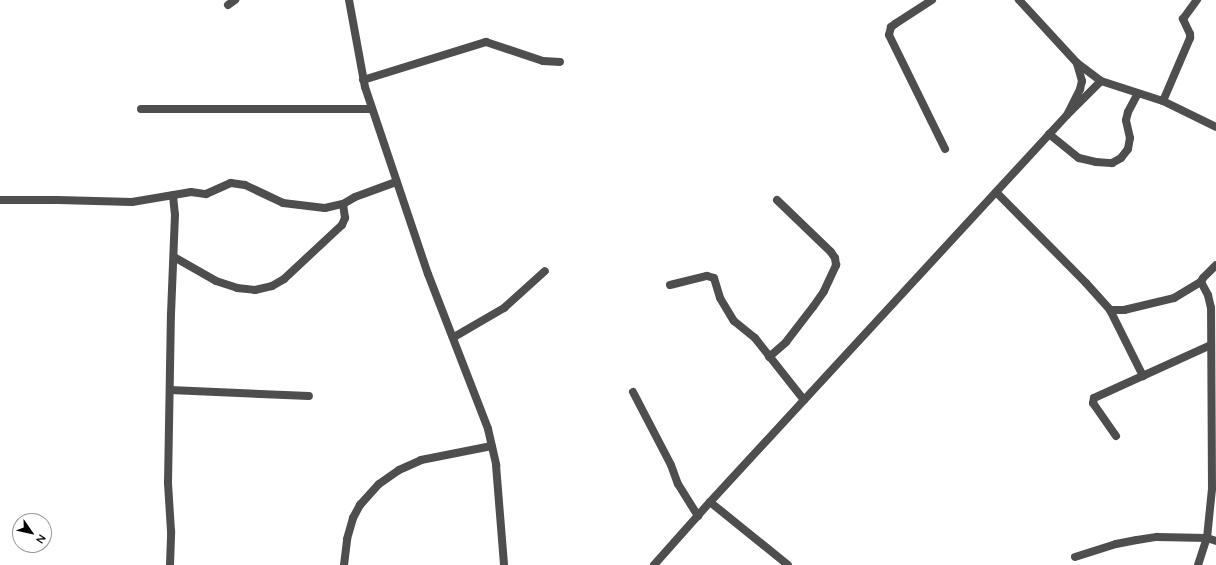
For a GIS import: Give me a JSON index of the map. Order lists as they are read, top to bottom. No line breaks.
{"north":"bottom right"}
